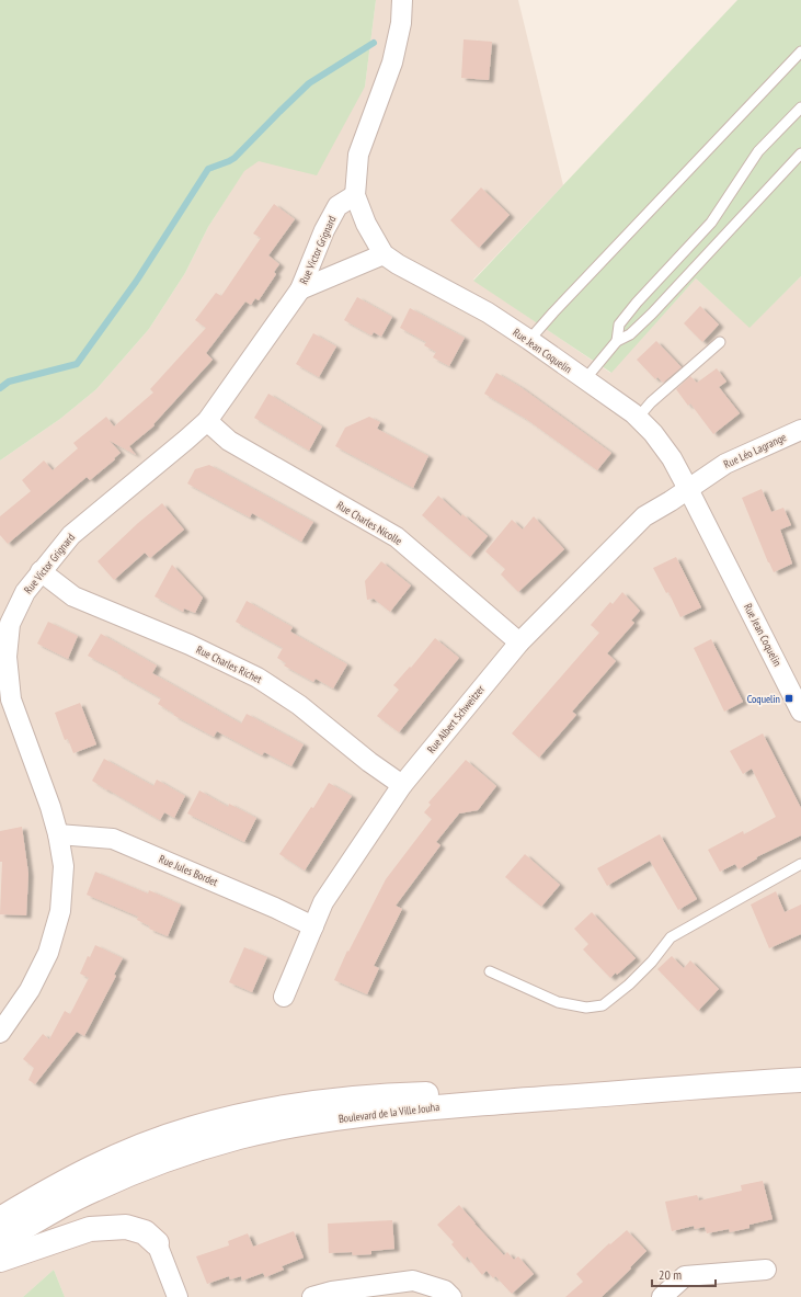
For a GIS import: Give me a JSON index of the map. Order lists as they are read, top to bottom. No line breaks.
{"streets":{"main road":["Boulevard de la Ville Jouha"],"street":["Rue Victor Grignard","Rue Jean Coquelin","Rue Léo Lagrange","Rue Charles Nicolle","Rue Charles Richet","Rue Albert Schweitzer","Rue Jules Bordet"]},"crossings":[["Rue Victor Grignard","Rue Jean Coquelin"],["Rue Victor Grignard","Rue Charles Nicolle"],["Rue Victor Grignard","Rue Charles Richet"],["Rue Victor Grignard","Rue Jules Bordet"],["Rue Jean Coquelin","Rue Léo Lagrange"],["Rue Jean Coquelin","Rue Albert Schweitzer"],["Rue Léo Lagrange","Rue Albert Schweitzer"],["Rue Charles Nicolle","Rue Albert Schweitzer"],["Rue Charles Richet","Rue Albert Schweitzer"],["Rue Albert Schweitzer","Rue Jules Bordet"]],"places":{"transit":["Coquelin"]},"scale_bar":"20 m"}
